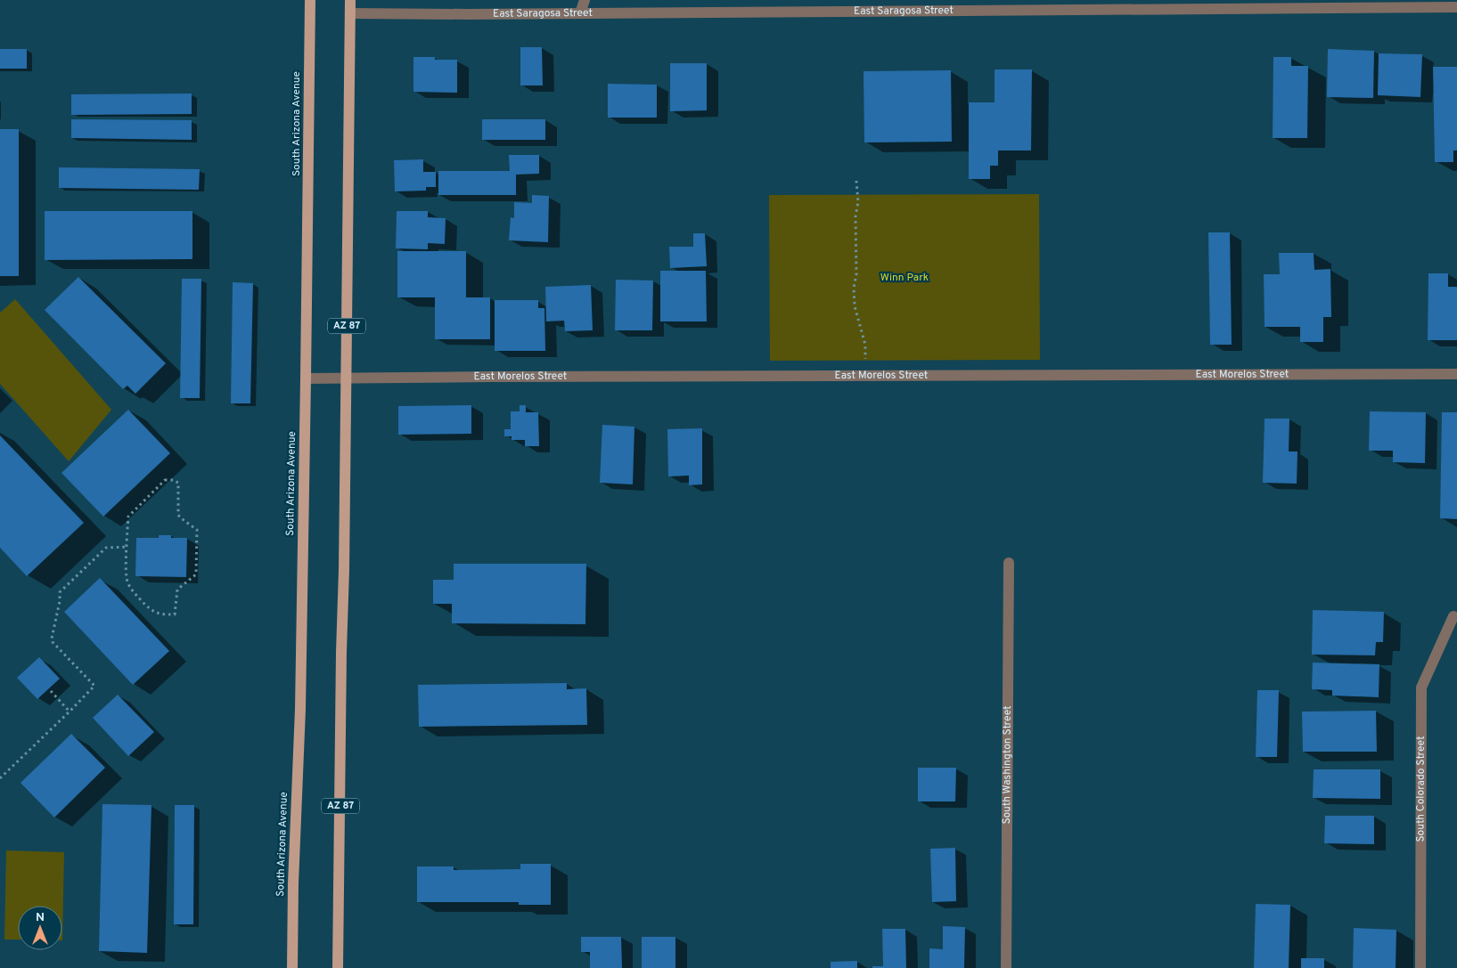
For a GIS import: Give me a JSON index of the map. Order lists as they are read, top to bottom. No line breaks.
{"streets":{"main road":["South Arizona Avenue","AZ 87"],"street":["East Saragosa Street","East Morelos Street","South Washington Street","South Colorado Street"]},"crossings":[["East Saragosa Street","AZ 87"],["South Arizona Avenue","East Morelos Street"],["AZ 87","East Morelos Street"]],"parks":["Winn Park"],"north":"top"}
